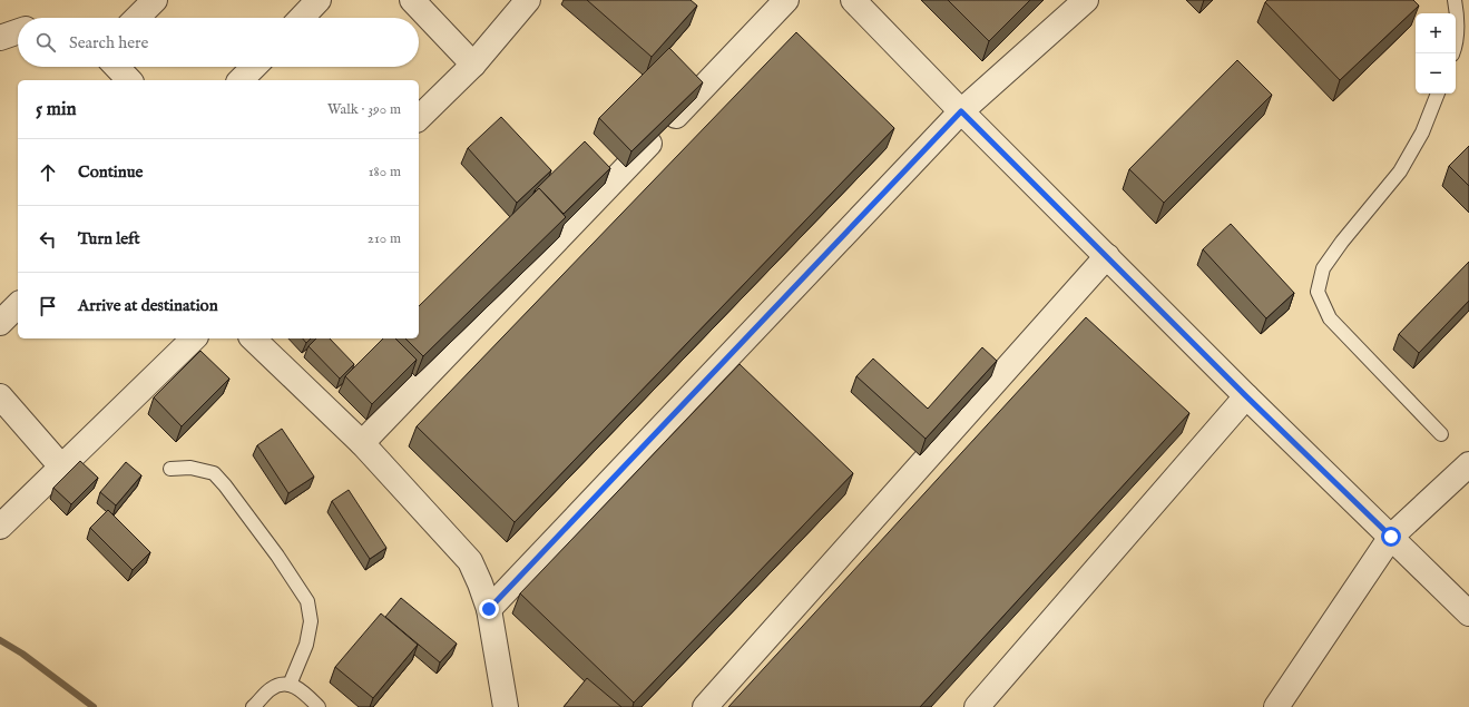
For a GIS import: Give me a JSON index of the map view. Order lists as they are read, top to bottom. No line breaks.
{"page":{"map_buttons":["+","−"],"search":"Search here","heading":["5 min","Walk · 390 m"],"list":[["Continue","180 m"],["Turn left","210 m"],"Arrive at destination"]}}
